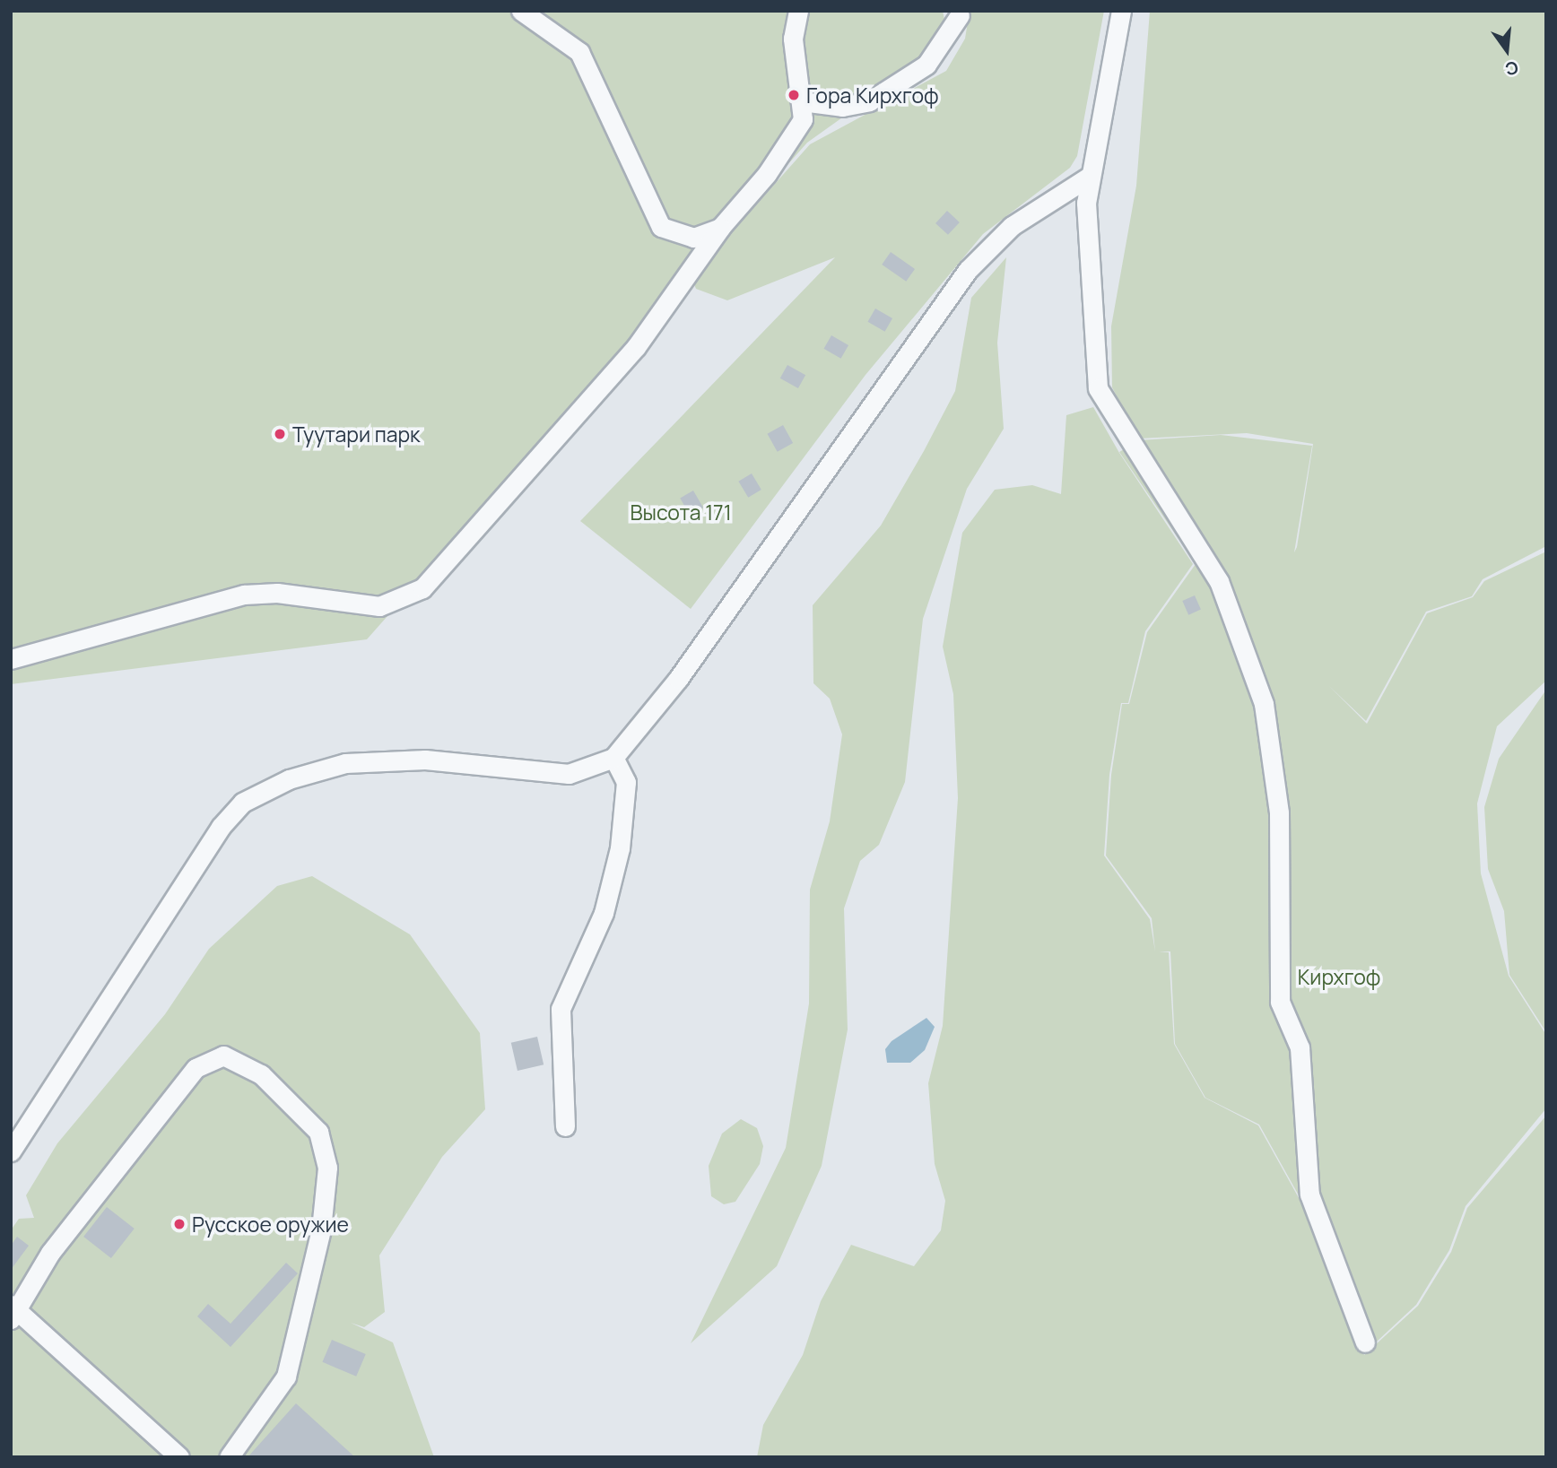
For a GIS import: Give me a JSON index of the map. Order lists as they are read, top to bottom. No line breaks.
{"parks":["Высота 171","Кирхгоф"],"places":["Гора Кирхгоф","Туутари парк","Русское оружие"],"north":"bottom"}
